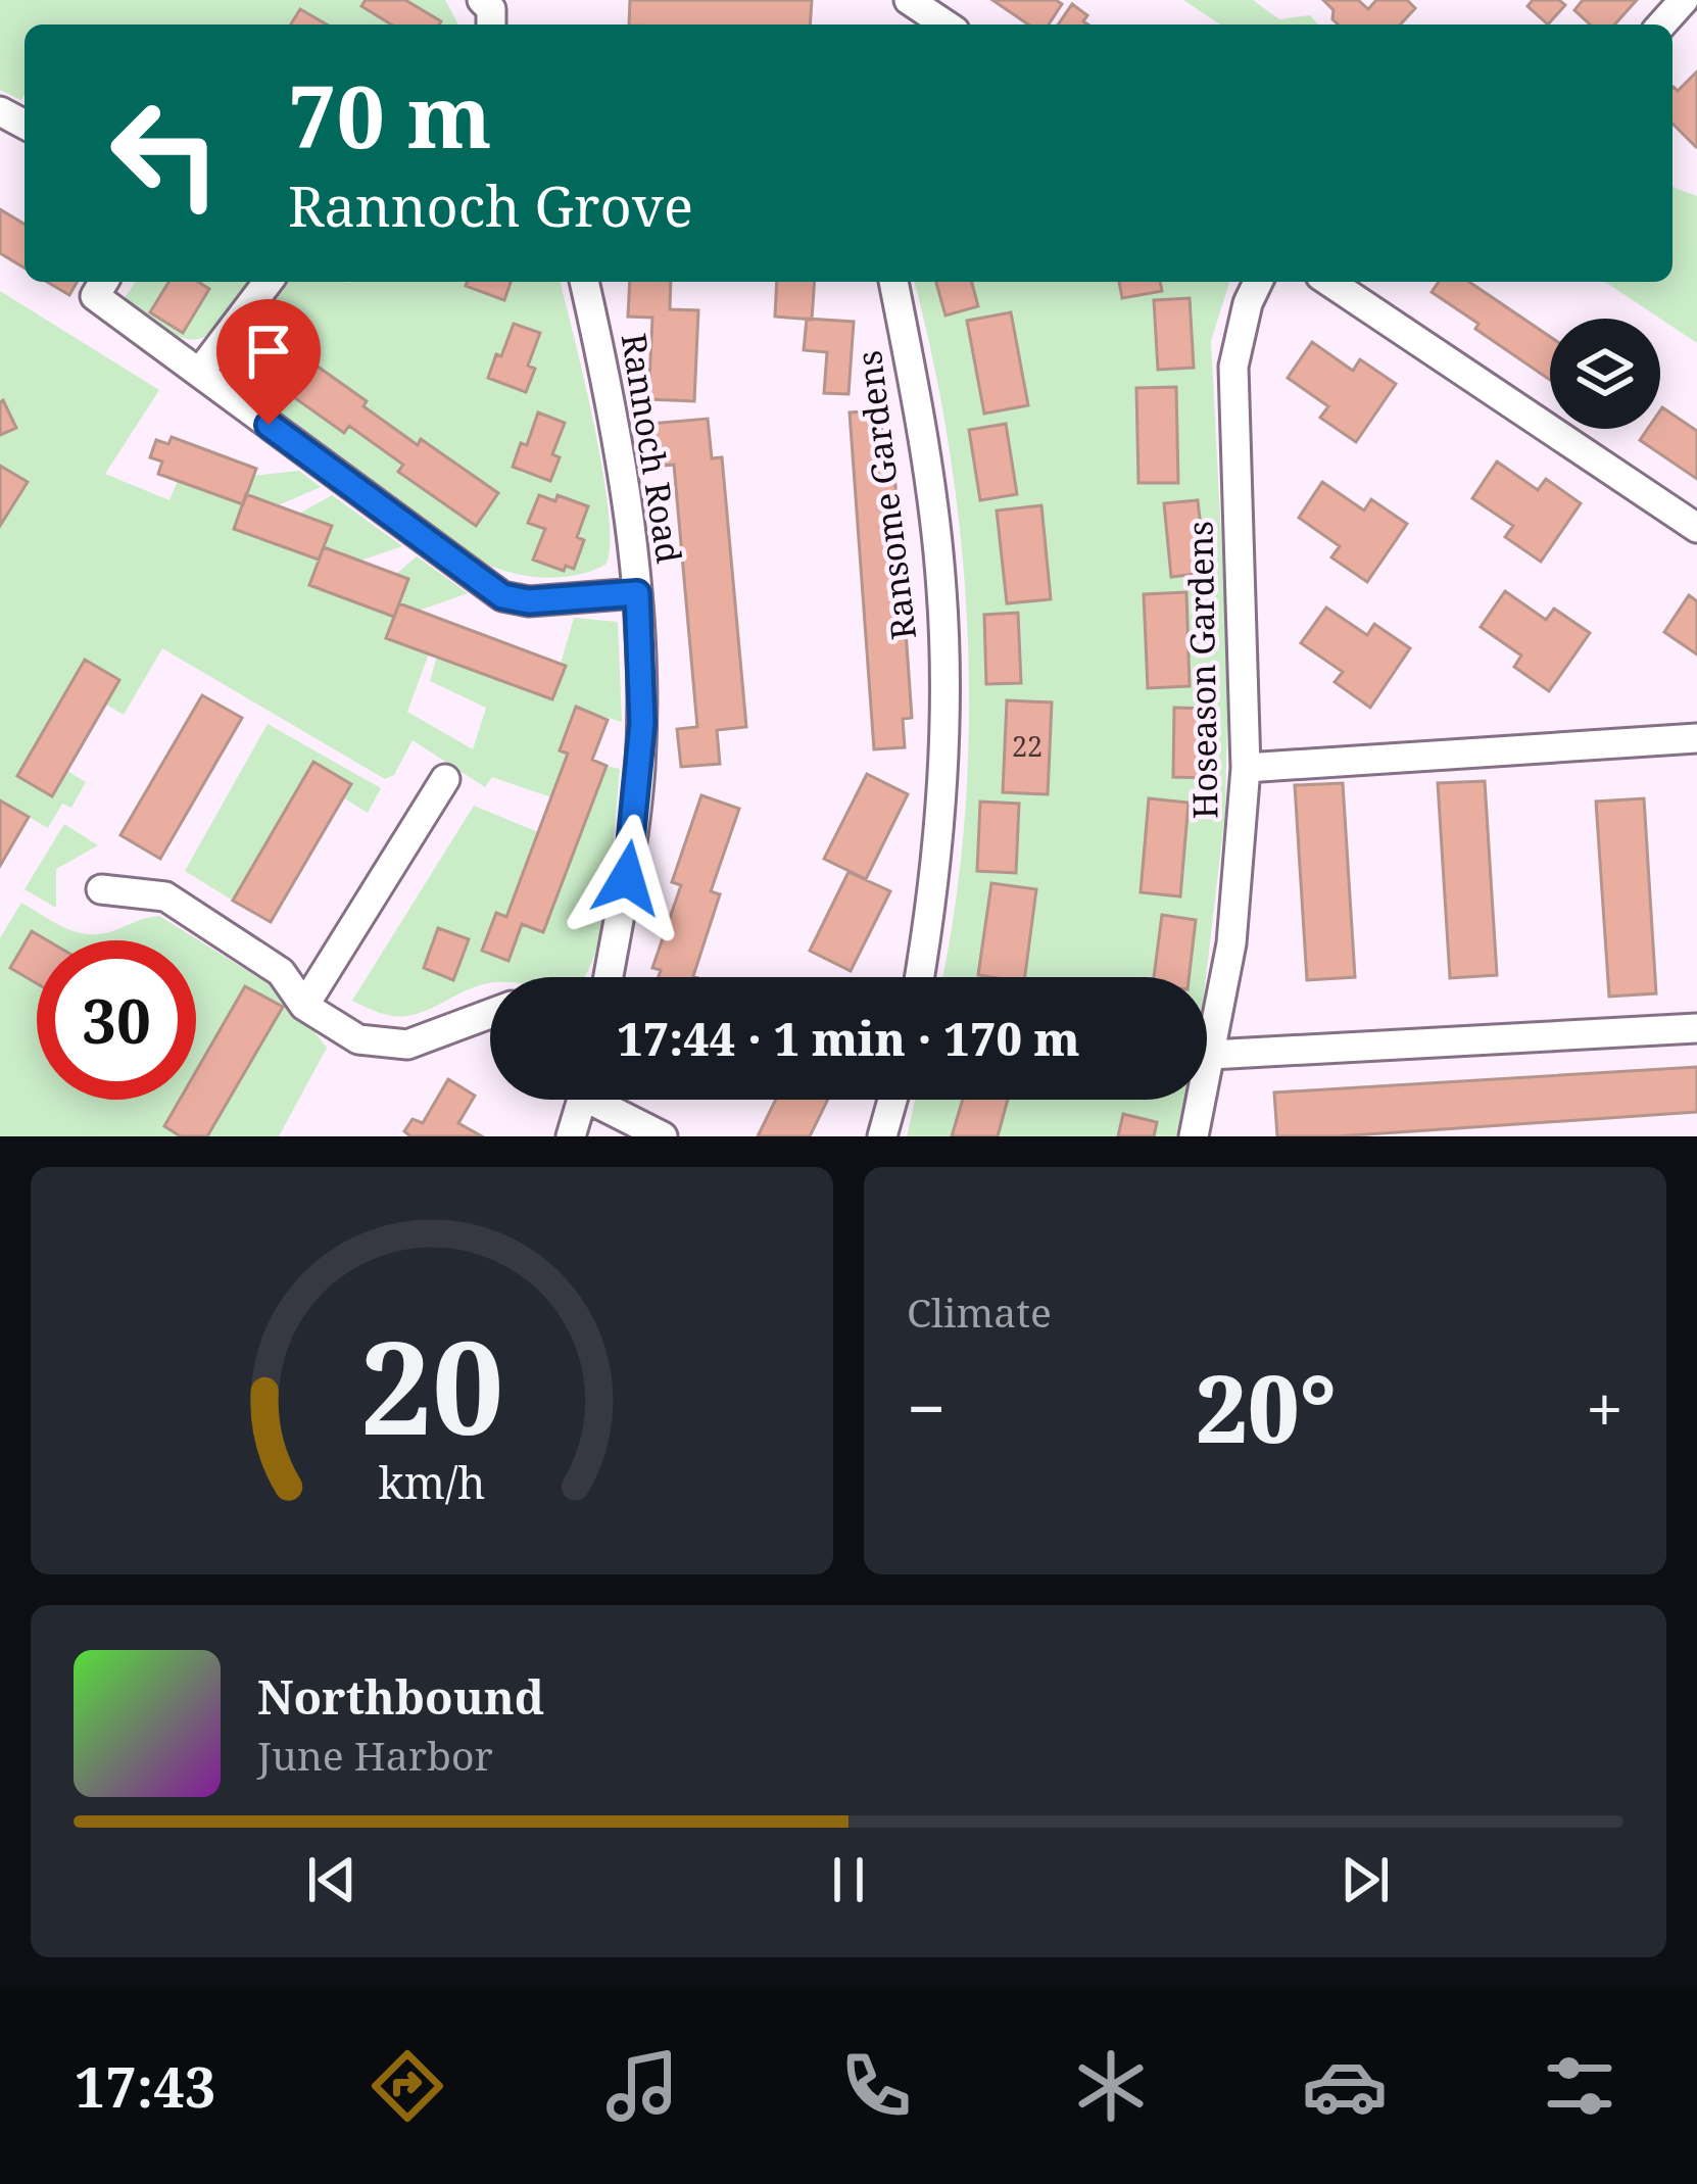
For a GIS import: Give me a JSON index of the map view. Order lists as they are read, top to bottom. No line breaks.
{"streets":{"street":["Rannoch Road","Ransome Gardens","Hoseason Gardens"]},"house_numbers":["22"],"page":{"turn":["70 m","Rannoch Grove"],"limit":"30","trip":"17:44 · 1 min · 170 m","tile":"Climate","heat":["−","20°","+"],"song":["Northbound","June Harbor"],"tabs":"17:43","gauge":["20","km/h"]}}
